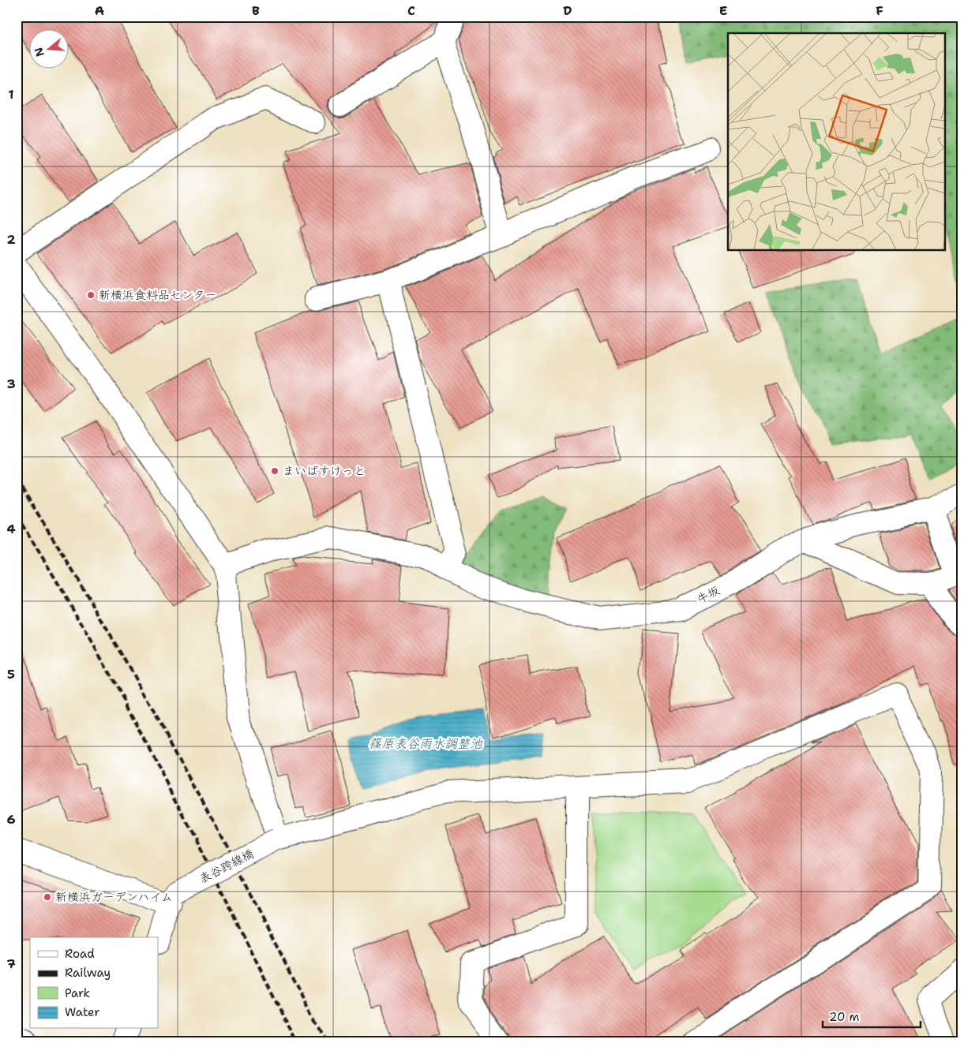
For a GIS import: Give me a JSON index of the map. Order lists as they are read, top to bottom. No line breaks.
{"streets":{"street":["牛坂","表谷跨線橋"]},"water":["篠原表谷雨水調整池"],"places":["新横浜食料品センター","まいばすけっと","新横浜ガーデンハイム"],"legend":["Road","Railway","Park","Water"],"scale_bar":"20 m","north":"left","grid":{"columns":["A","B","C","D","E","F"],"rows":["1","2","3","4","5","6","7"]}}
